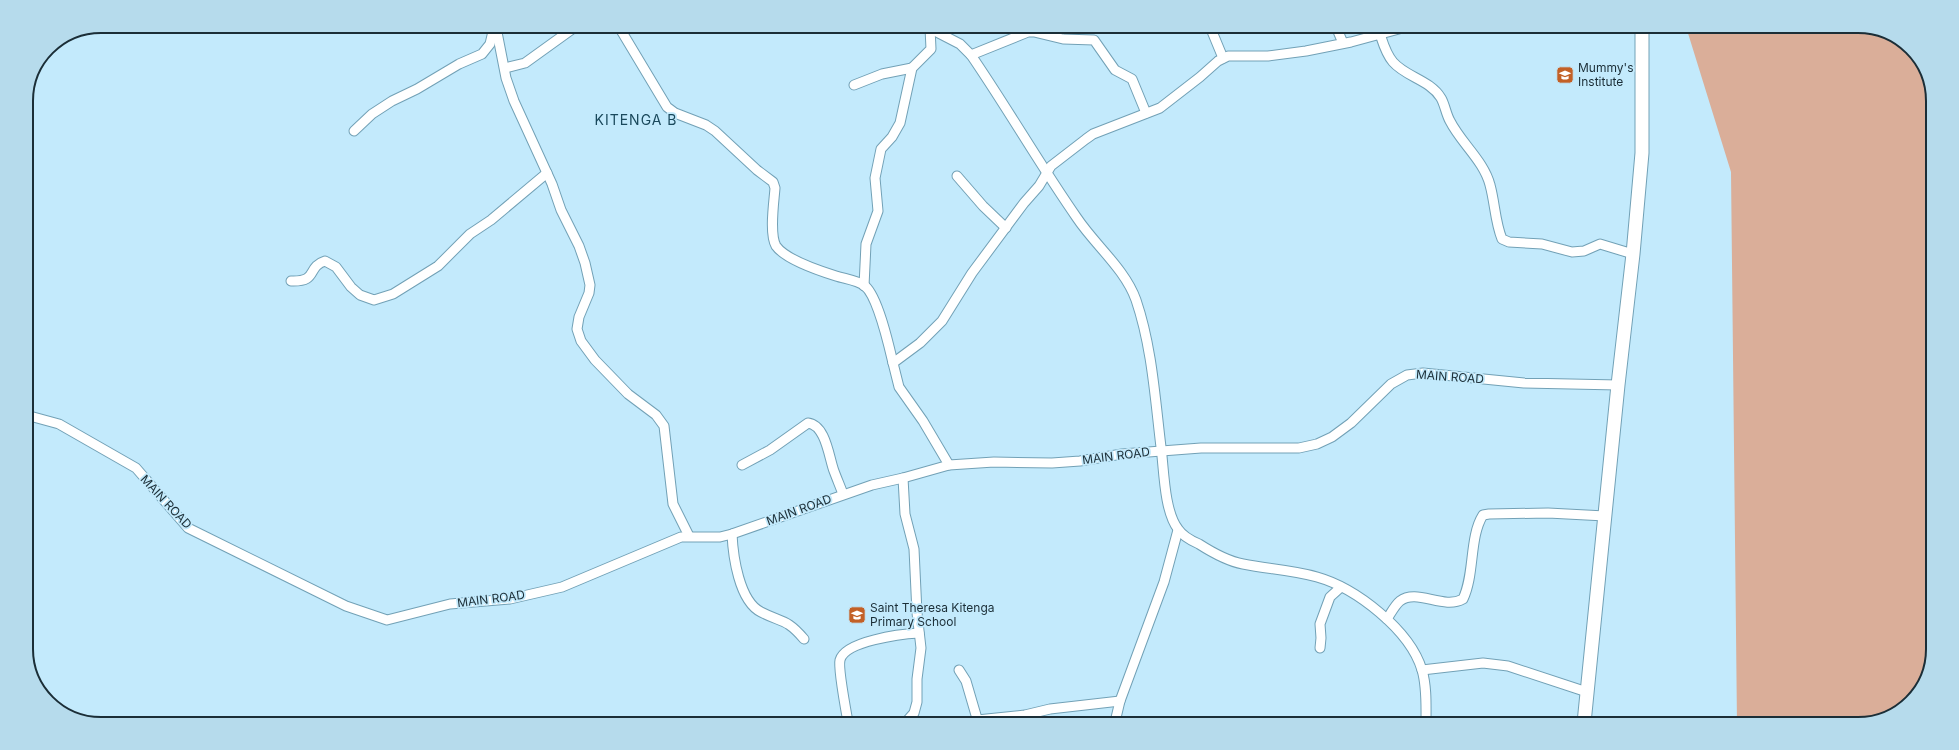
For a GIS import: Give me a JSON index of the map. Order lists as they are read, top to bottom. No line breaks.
{"streets":{"street":["MAIN ROAD"]},"districts":["KITENGA B"],"places":{"school or university":["Mummy's Institute","Saint Theresa Kitenga Primary School"]}}
